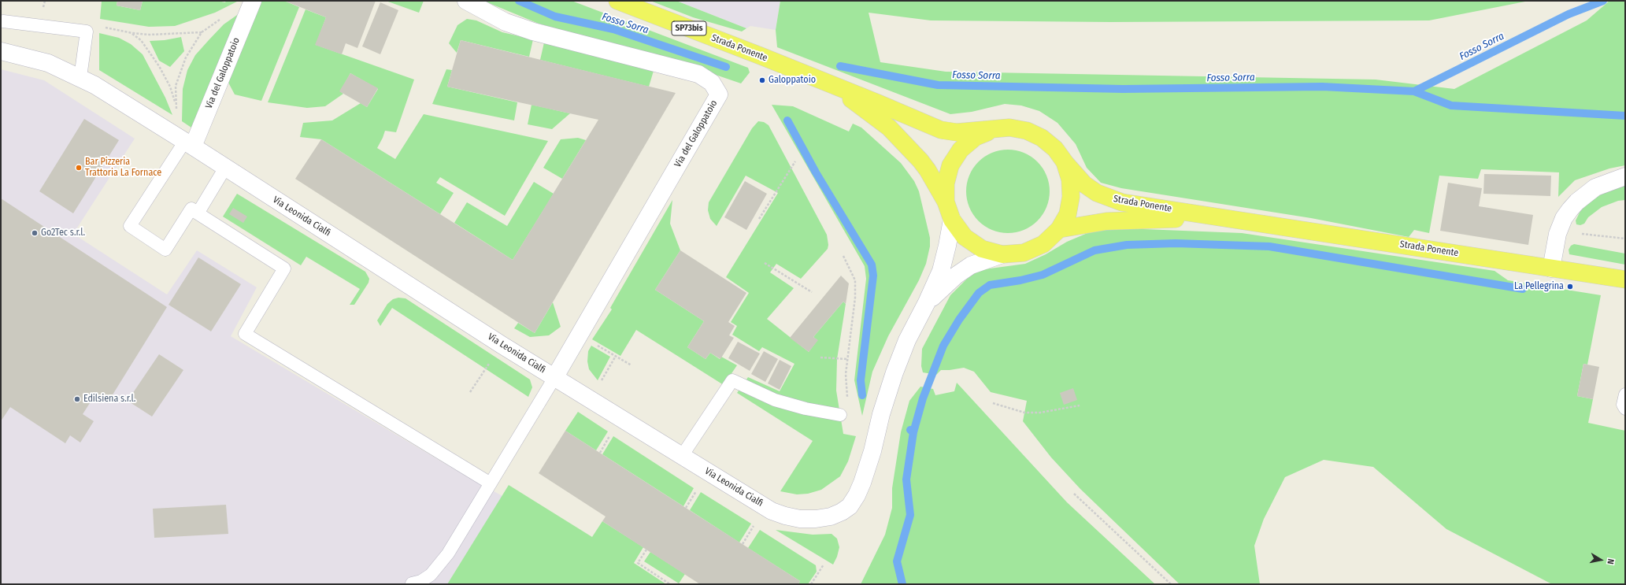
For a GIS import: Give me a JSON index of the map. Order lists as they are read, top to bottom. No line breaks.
{"streets":{"main road":["SP73bis","Strada Ponente"],"street":["Via del Galoppatoio","Via Leonida Cialfi"]},"crossings":[["Strada Ponente","Via Leonida Cialfi"],["Via del Galoppatoio","Via Leonida Cialfi"]],"water":["Fosso Sorra"],"places":["Galoppatoio","Bar Pizzeria Trattoria La Fornace","Go2Tec s.r.l.","La Pellegrina","Edilsiena s.r.l."],"north":"right"}
